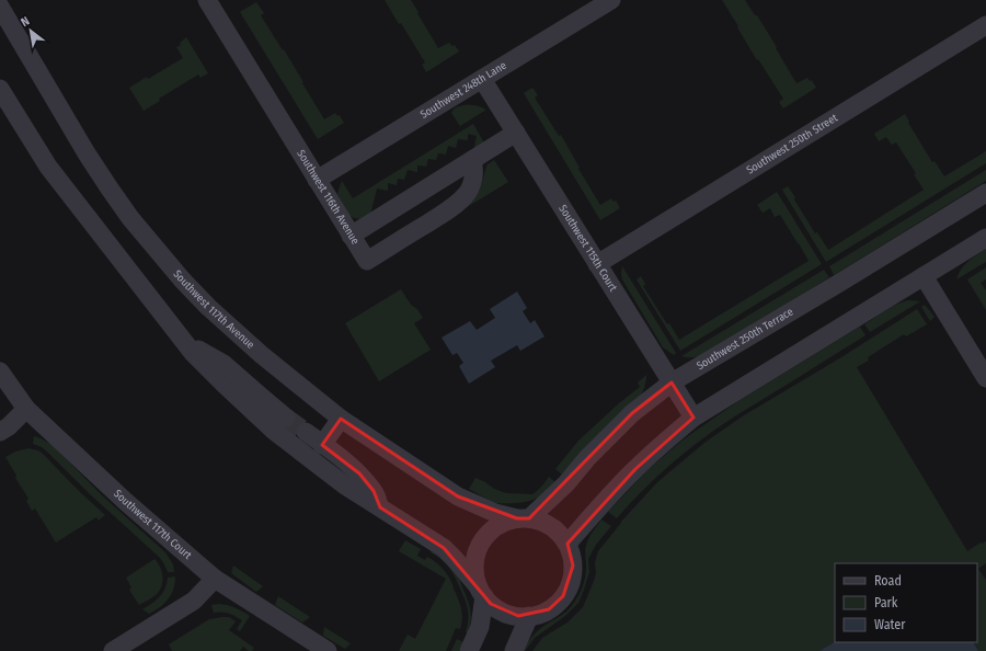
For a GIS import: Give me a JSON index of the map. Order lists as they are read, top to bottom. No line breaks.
{"streets":{"street":["Southwest 248th Lane","Southwest 250th Street","Southwest 116th Avenue","Southwest 115th Court","Southwest 117th Avenue","Southwest 250th Terrace","Southwest 117th Court"]},"crossings":[["Southwest 248th Lane","Southwest 116th Avenue"],["Southwest 248th Lane","Southwest 115th Court"],["Southwest 250th Street","Southwest 115th Court"],["Southwest 115th Court","Southwest 250th Terrace"],["Southwest 117th Avenue","Southwest 250th Terrace"]],"legend":["Road","Park","Water"],"north":"top left"}
